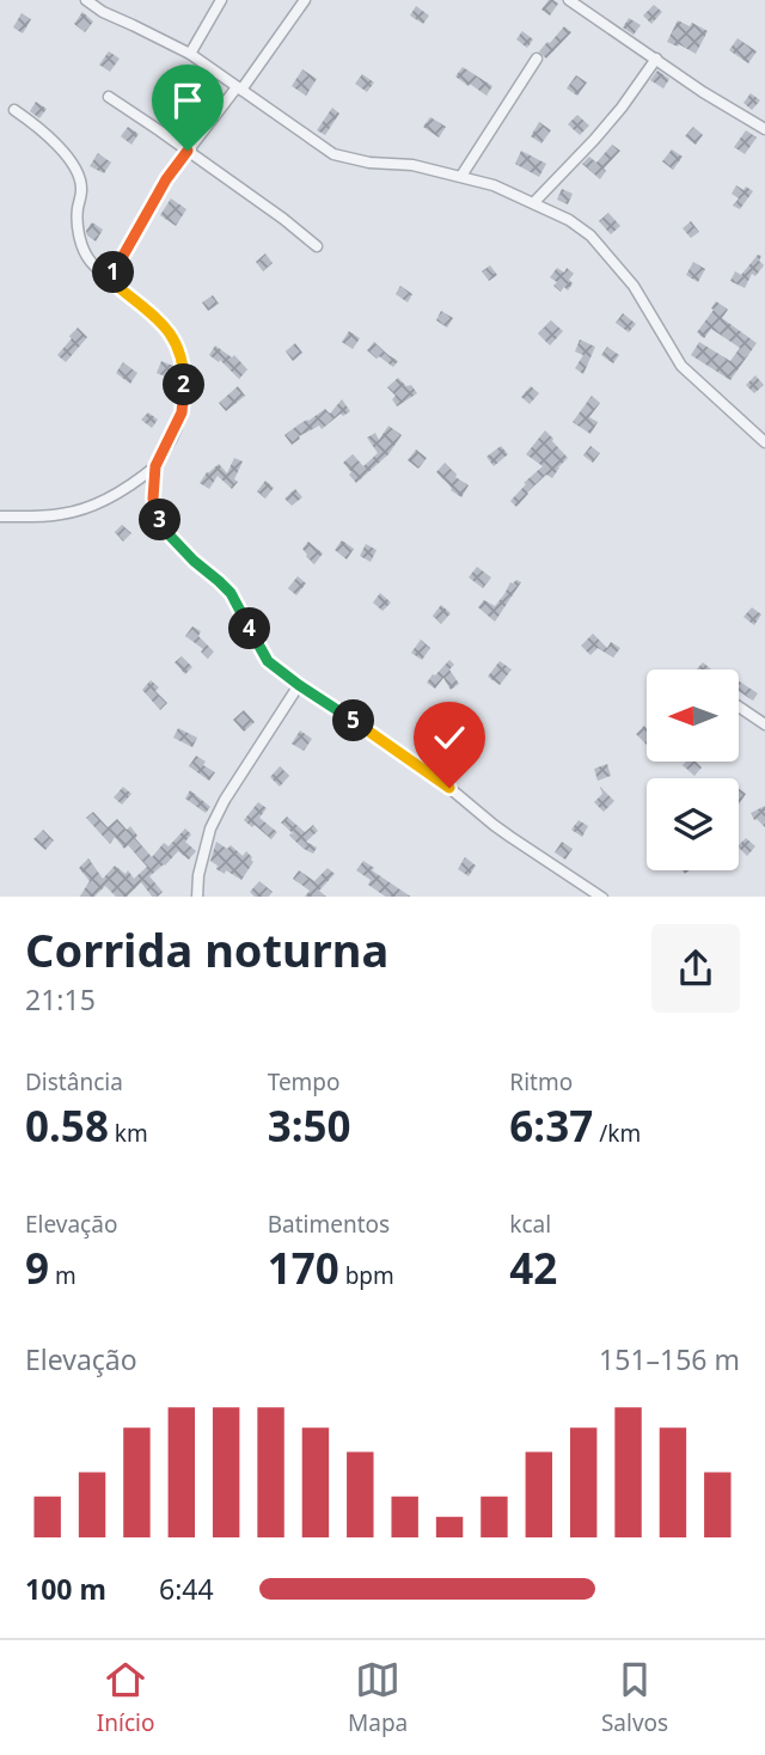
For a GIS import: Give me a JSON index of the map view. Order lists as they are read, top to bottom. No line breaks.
{"north":"left","page":{"pins":["1","2","3","4","5"],"heading":["Corrida noturna","21:15"],"stats":[["Distância","0.58 km"],["Tempo","3:50"],["Ritmo","6:37 /km"],["Elevação","9 m"],["Batimentos","170 bpm"],["kcal","42"]],"chart":["Elevação","151–156 m"],"list":[{"name":"100 m","note":"6:44"}],"tabs":["Início","Mapa","Salvos"]}}
